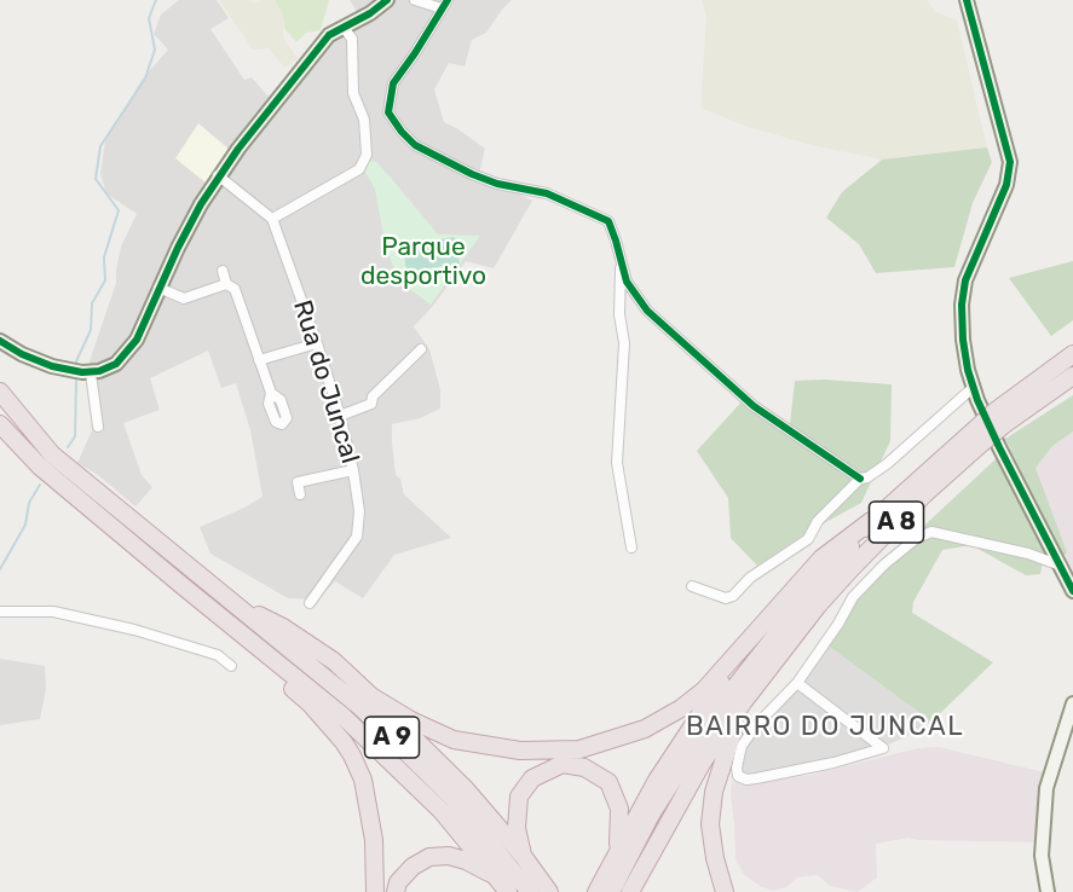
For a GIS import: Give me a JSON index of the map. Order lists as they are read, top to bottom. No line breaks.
{"streets":{"highway":["A 8","A 9"],"street":["Rua do Juncal"]},"districts":["BAIRRO DO JUNCAL"],"parks":["Parque desportivo"]}
